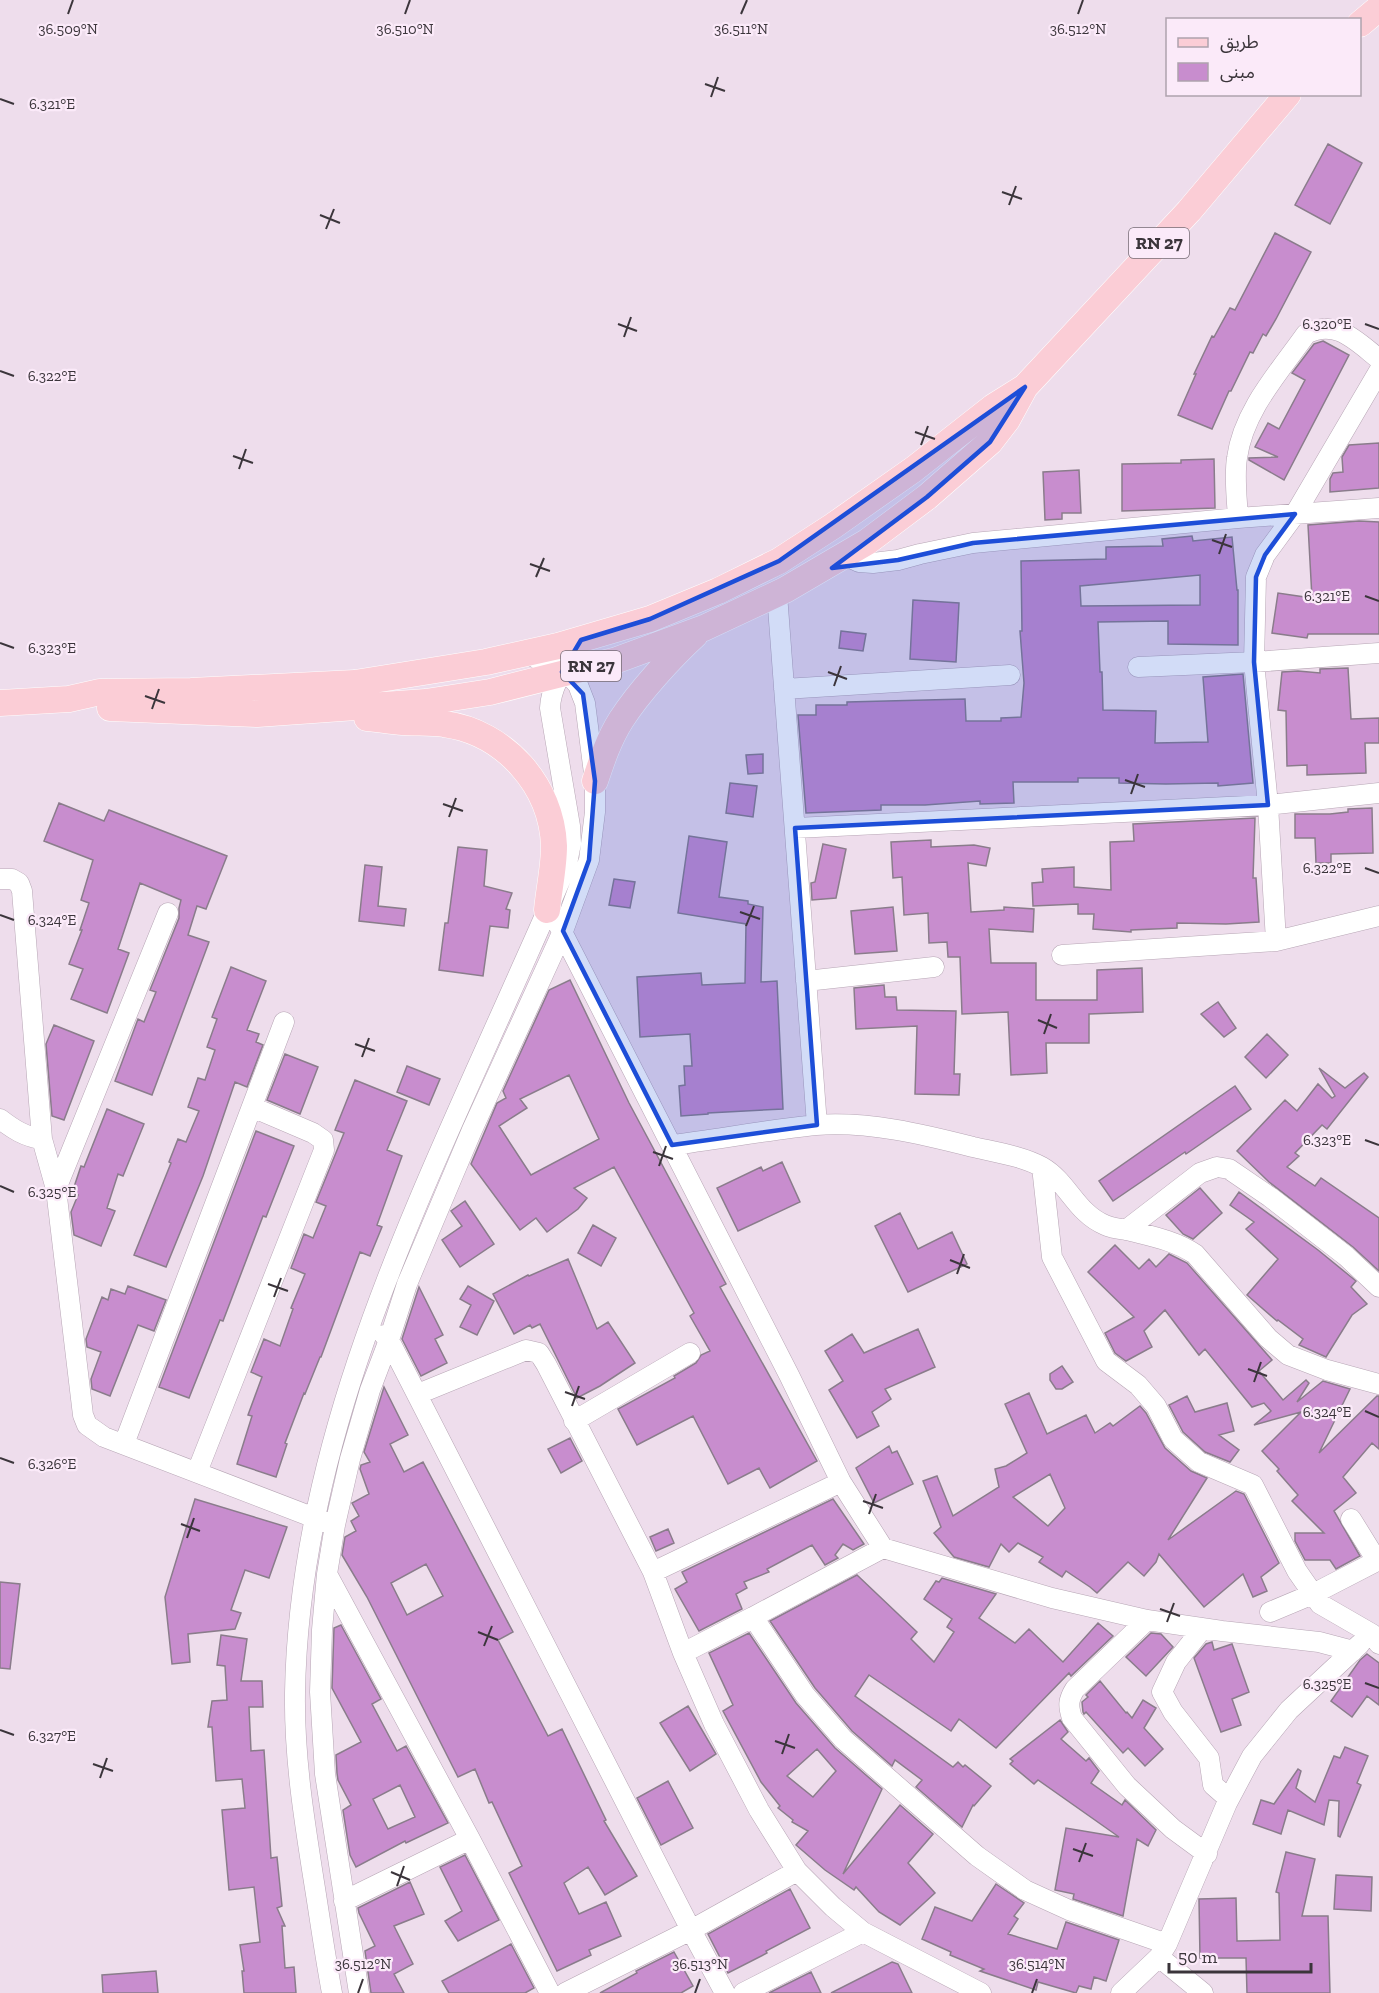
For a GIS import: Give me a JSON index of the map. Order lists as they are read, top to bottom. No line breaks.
{"streets":{"main road":["RN 27"]},"legend":["طريق","مبنى"],"scale_bar":"50 m","coordinates":["36.512°N","36.509°N","36.510°N","36.511°N","6.321°E","6.320°E","6.322°E","6.323°E","6.324°E","6.325°E","6.326°E","6.327°E","36.513°N","36.514°N"]}
